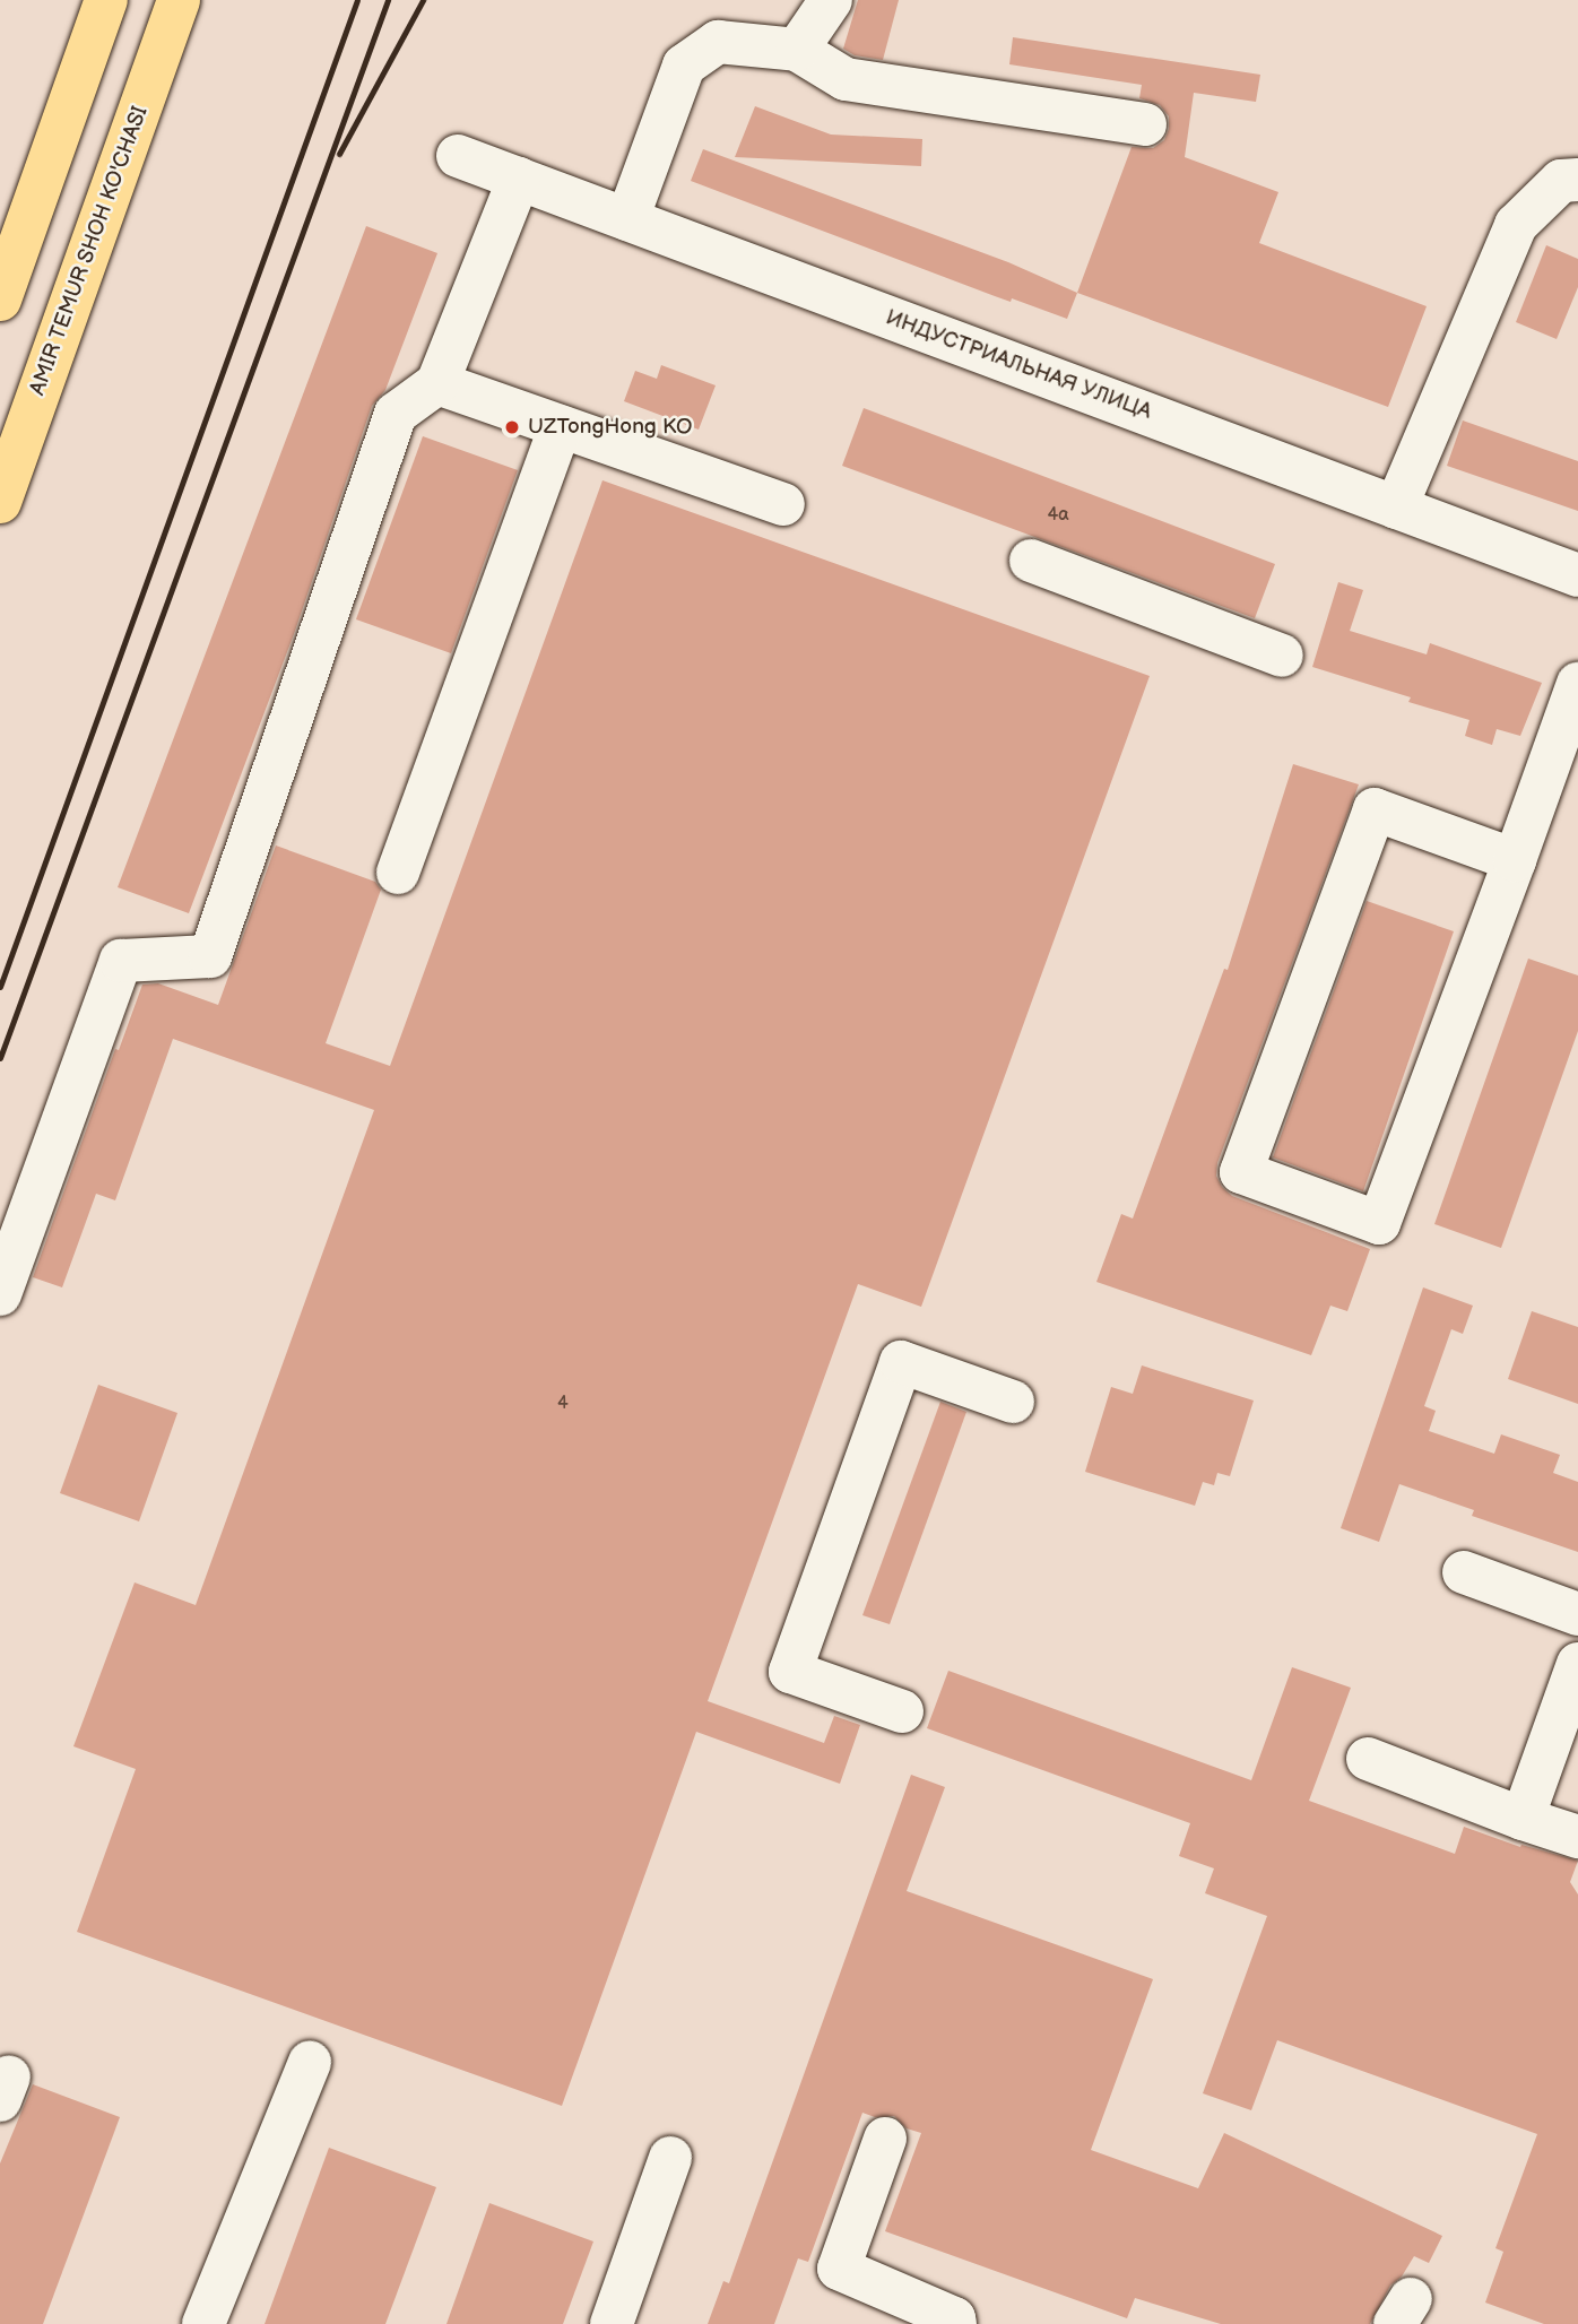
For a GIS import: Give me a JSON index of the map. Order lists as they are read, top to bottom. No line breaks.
{"streets":{"main road":["AMIR TEMUR SHOH KO'CHASI"],"street":["ИНДУСТРИАЛЬНАЯ УЛИЦА"]},"places":["UZTongHong KO"],"house_numbers":["4а","4"]}
